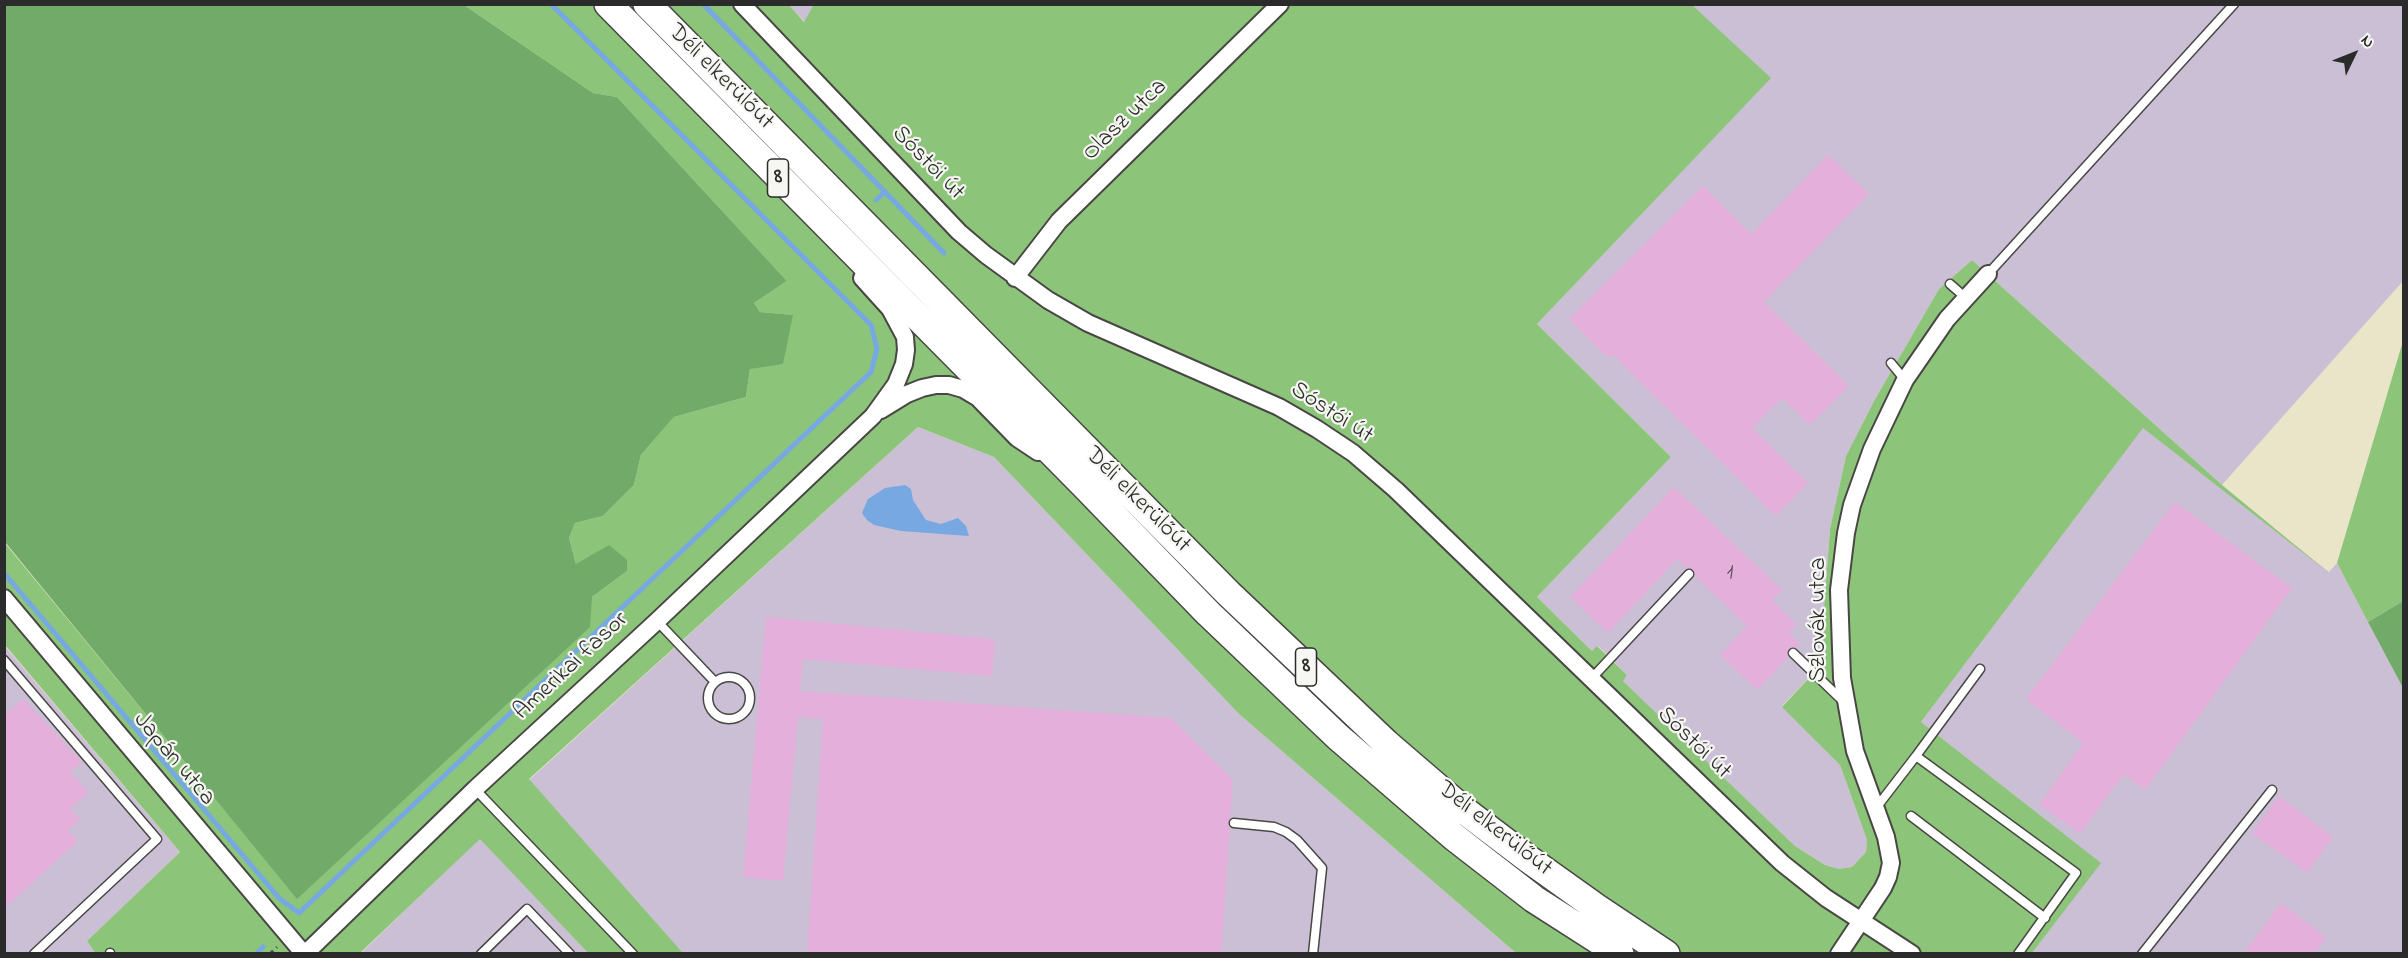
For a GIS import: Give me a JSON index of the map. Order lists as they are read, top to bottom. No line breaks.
{"streets":{"main road":["Déli elkerülőút","8"],"street":["Olasz utca","Sóstói út","Szlovák utca","Amerikai fasor","Japán utca"]},"crossings":[["Olasz utca","Sóstói út"],["Sóstói út","Szlovák utca"],["Amerikai fasor","Japán utca"]],"house_numbers":["1"],"north":"top right"}
